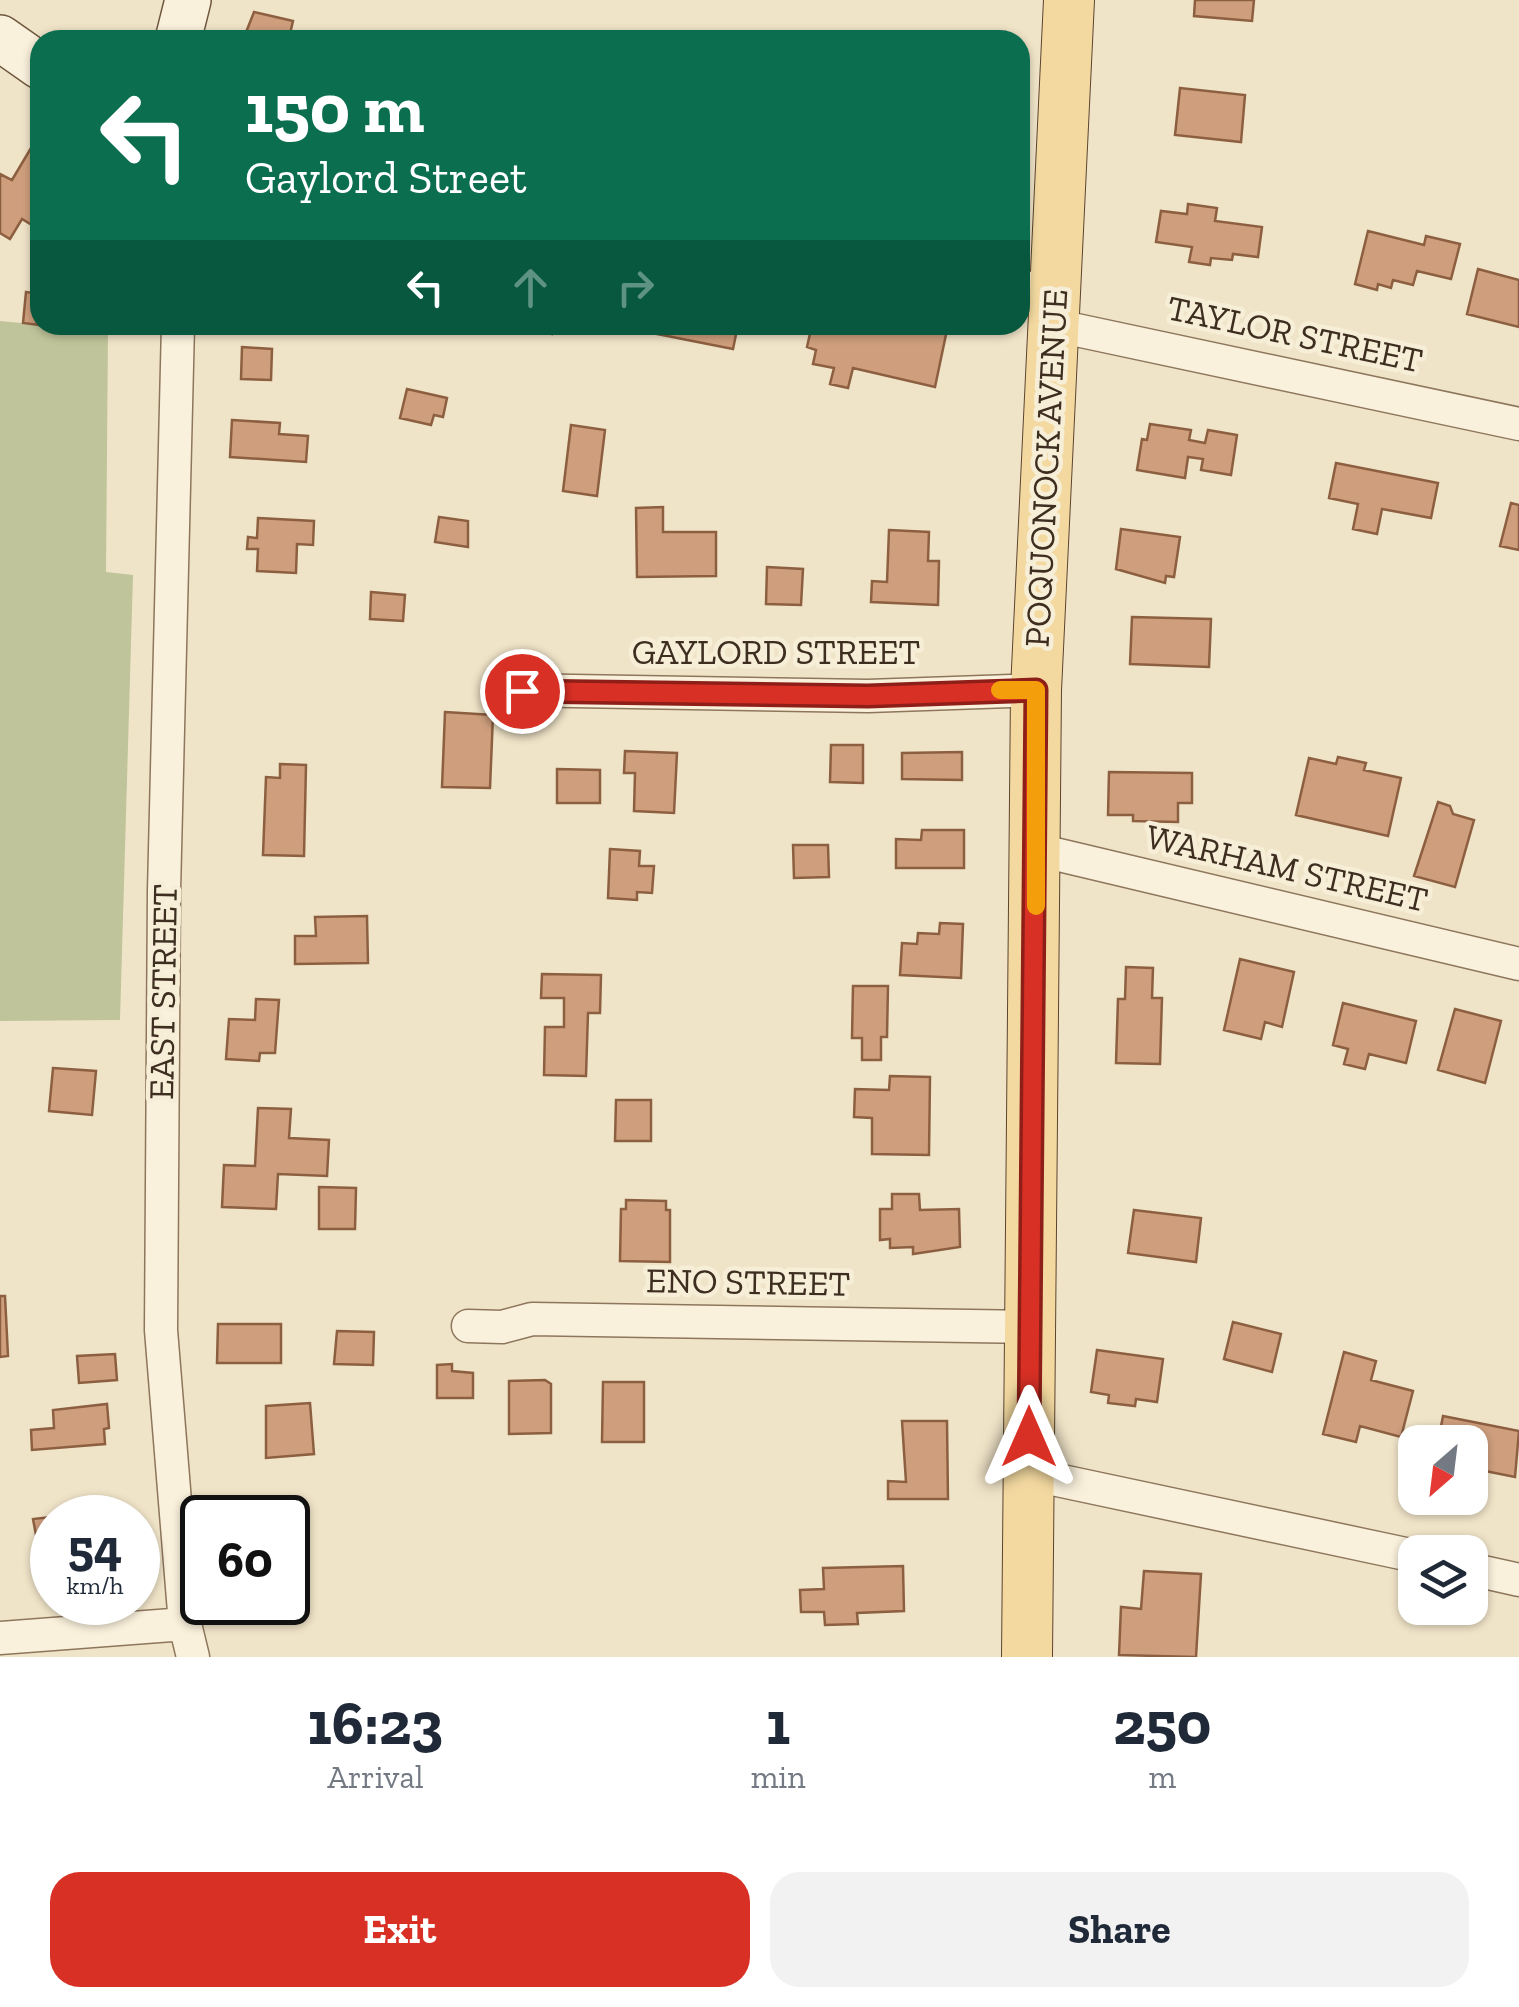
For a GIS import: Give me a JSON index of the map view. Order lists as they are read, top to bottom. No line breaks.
{"streets":{"main road":["POQUONOCK AVENUE"],"street":["TAYLOR STREET","GAYLORD STREET","WARHAM STREET","EAST STREET","ENO STREET"]},"crossings":[["TAYLOR STREET","POQUONOCK AVENUE"],["POQUONOCK AVENUE","GAYLORD STREET"],["POQUONOCK AVENUE","WARHAM STREET"],["POQUONOCK AVENUE","ENO STREET"]],"north":"bottom left","page":{"turn":["150 m","Gaylord Street"],"speed":"54 km/h","limit":"60","eta":["16:23","Arrival","1","min","250","m"],"buttons":["Exit","Share"]}}
